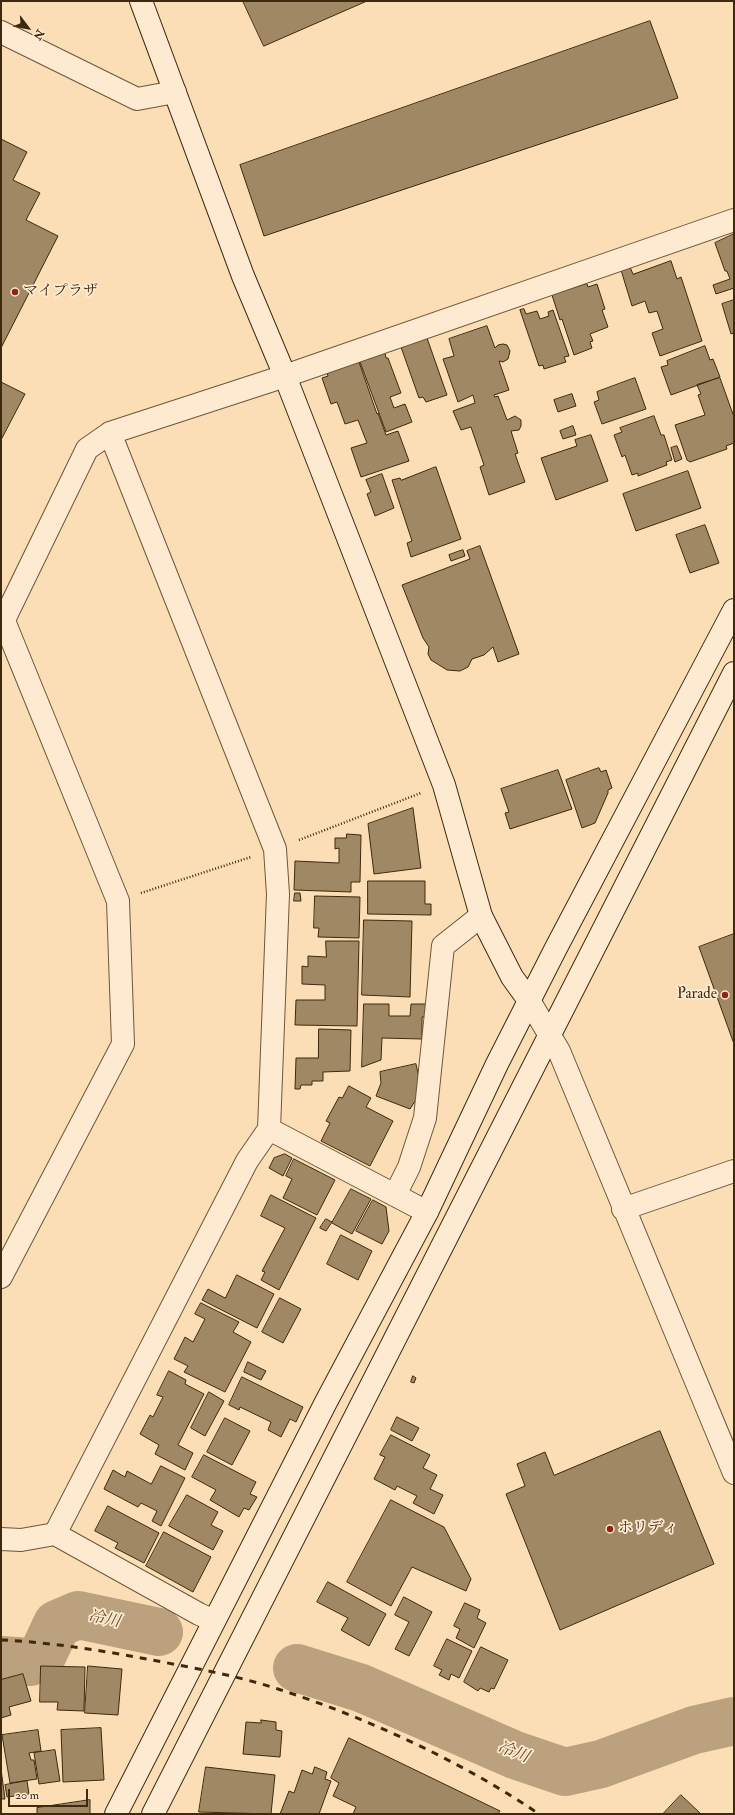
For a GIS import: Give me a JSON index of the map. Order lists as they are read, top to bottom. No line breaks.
{"water":["冷川"],"places":["マイプラザ","Parade","ホリディ"],"scale_bar":"20 m","north":"bottom right"}
